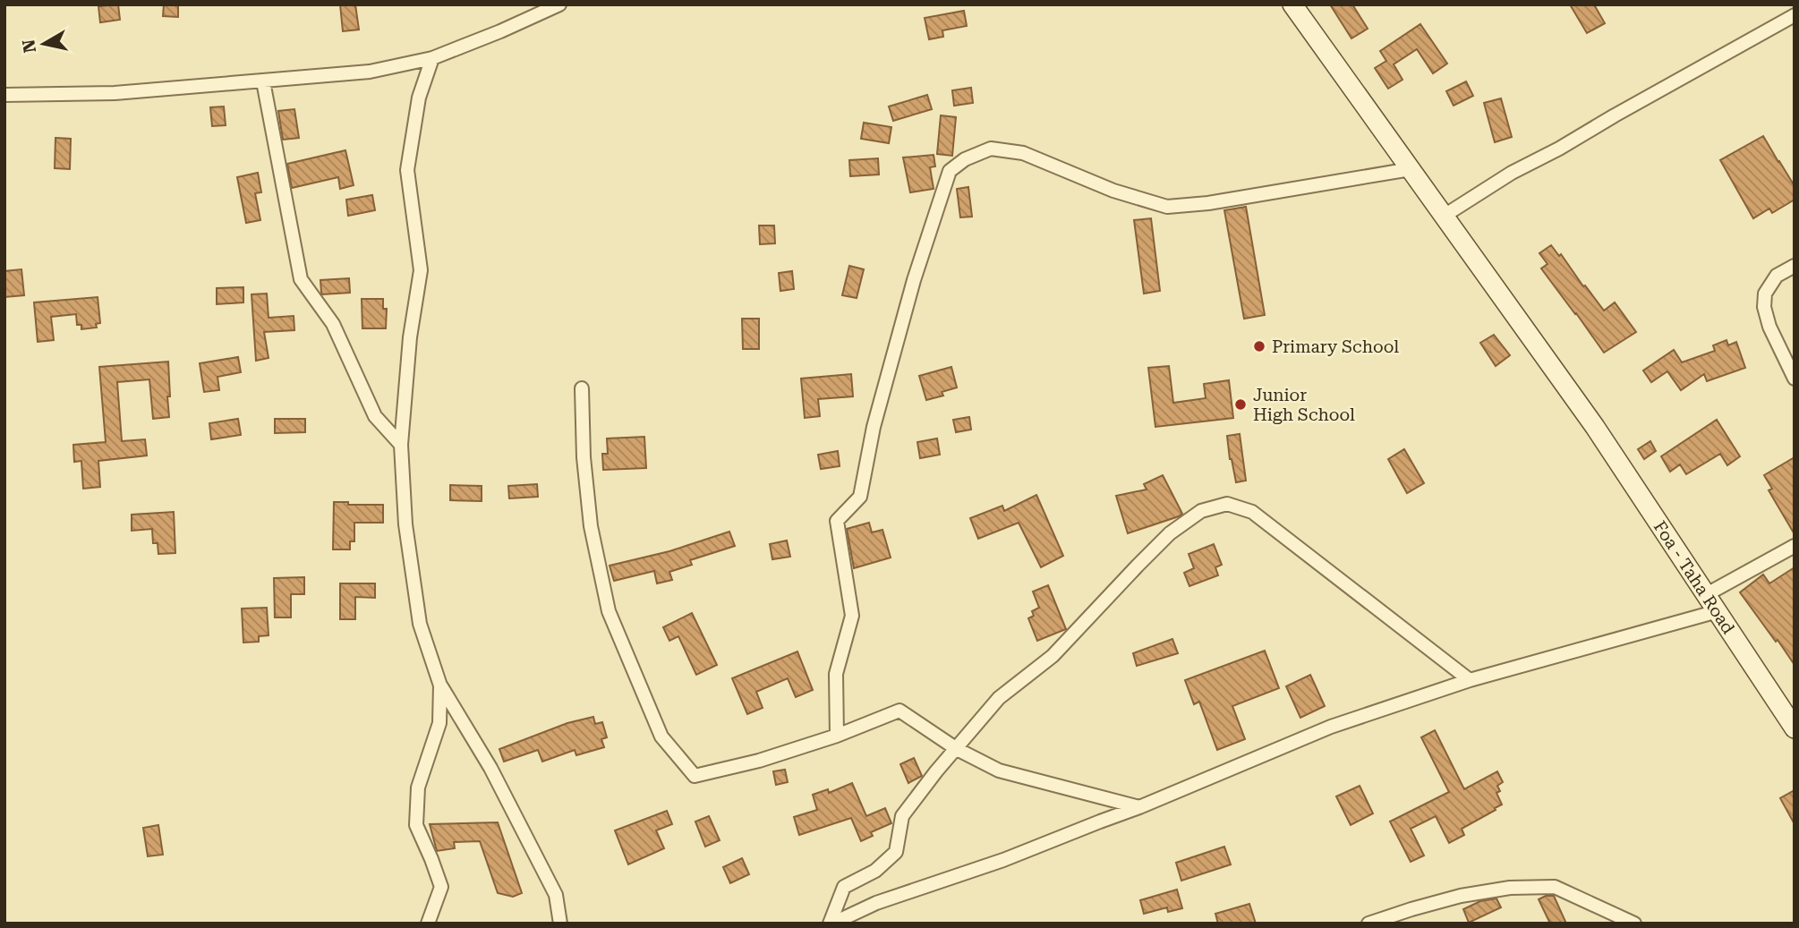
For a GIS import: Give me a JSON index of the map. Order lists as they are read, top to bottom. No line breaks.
{"streets":{"street":["Foa - Taha Road"]},"places":["Primary School","Junior High School"],"north":"left"}
